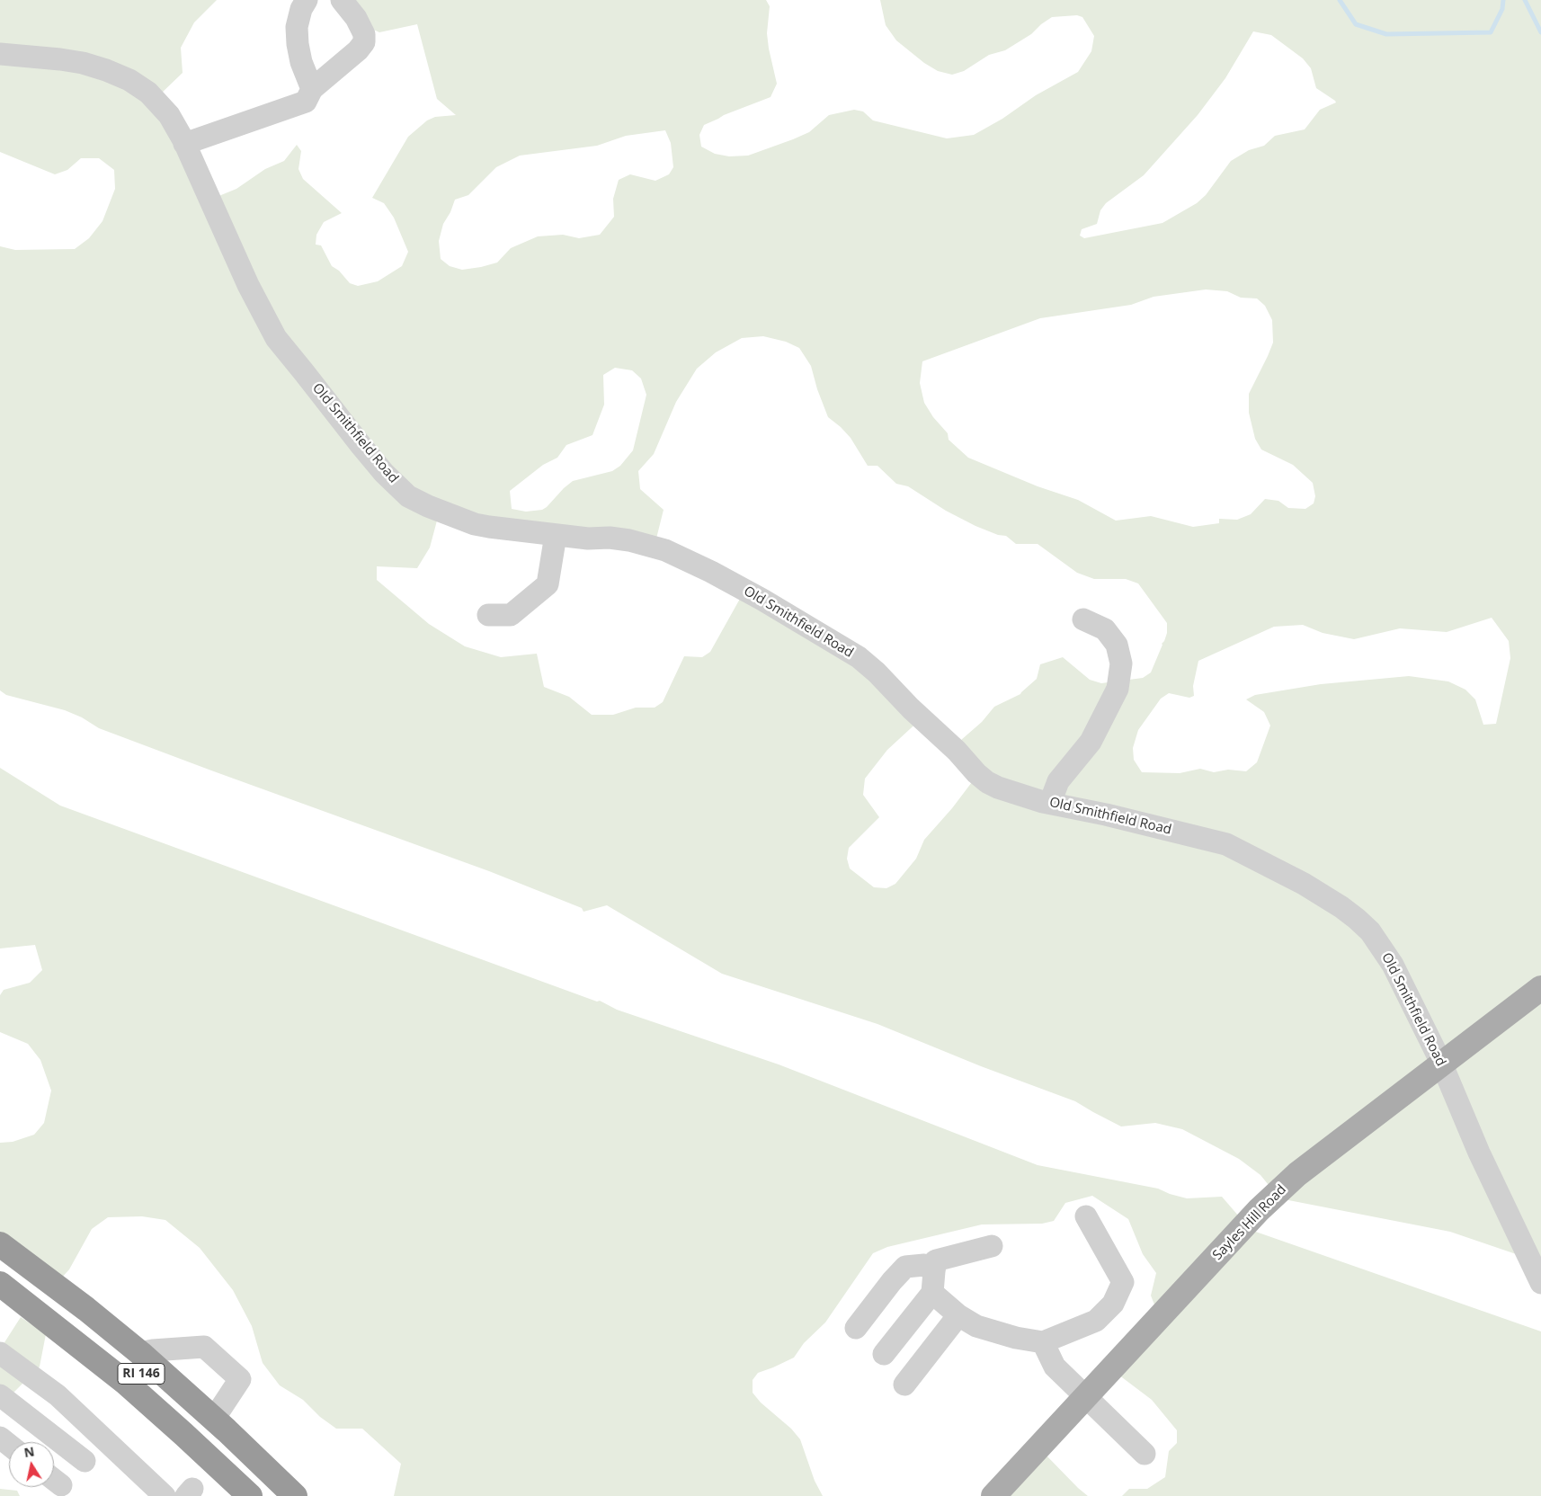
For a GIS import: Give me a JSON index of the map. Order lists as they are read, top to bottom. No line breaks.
{"streets":{"highway":["RI 146"],"main road":["Sayles Hill Road"],"street":["Old Smithfield Road"]},"crossings":[["Old Smithfield Road","Sayles Hill Road"]],"north":"top"}
